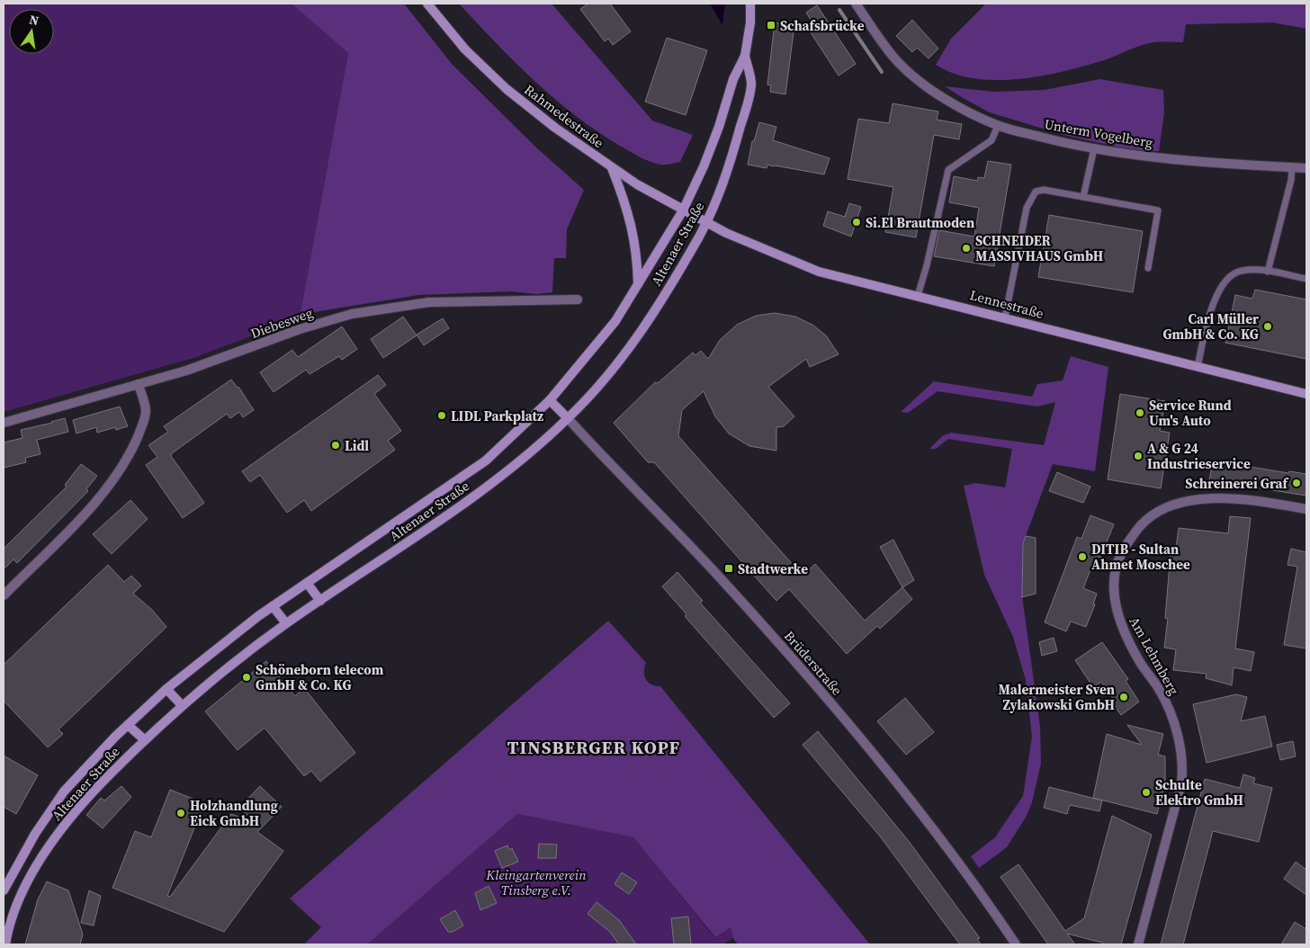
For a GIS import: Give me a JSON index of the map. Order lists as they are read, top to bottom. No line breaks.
{"streets":{"main road":["Rahmedestraße","Altenaer Straße","Lennestraße"],"street":["Unterm Vogelberg","Diebesweg","Am Lehmberg","Brüderstraße"]},"crossings":[["Rahmedestraße","Altenaer Straße"],["Rahmedestraße","Lennestraße"],["Altenaer Straße","Lennestraße"],["Altenaer Straße","Brüderstraße"]],"districts":["TINSBERGER KOPF"],"parks":["Kleingartenverein Tinsberg e.V."],"places":{"transit":["Schafsbrücke","Stadtwerke"],"other":["Si.El Brautmoden","SCHNEIDER MASSIVHAUS GmbH","Carl Müller GmbH & Co. KG","Service Rund Um's Auto","LIDL Parkplatz","Lidl","A & G 24 Industrieservice","Schreinerei Graf","DITIB - Sultan Ahmet Moschee","Schöneborn telecom GmbH & Co. KG","Malermeister Sven Zylakowski GmbH","Schulte Elektro GmbH","Holzhandlung Eick GmbH"]},"north":"top"}
